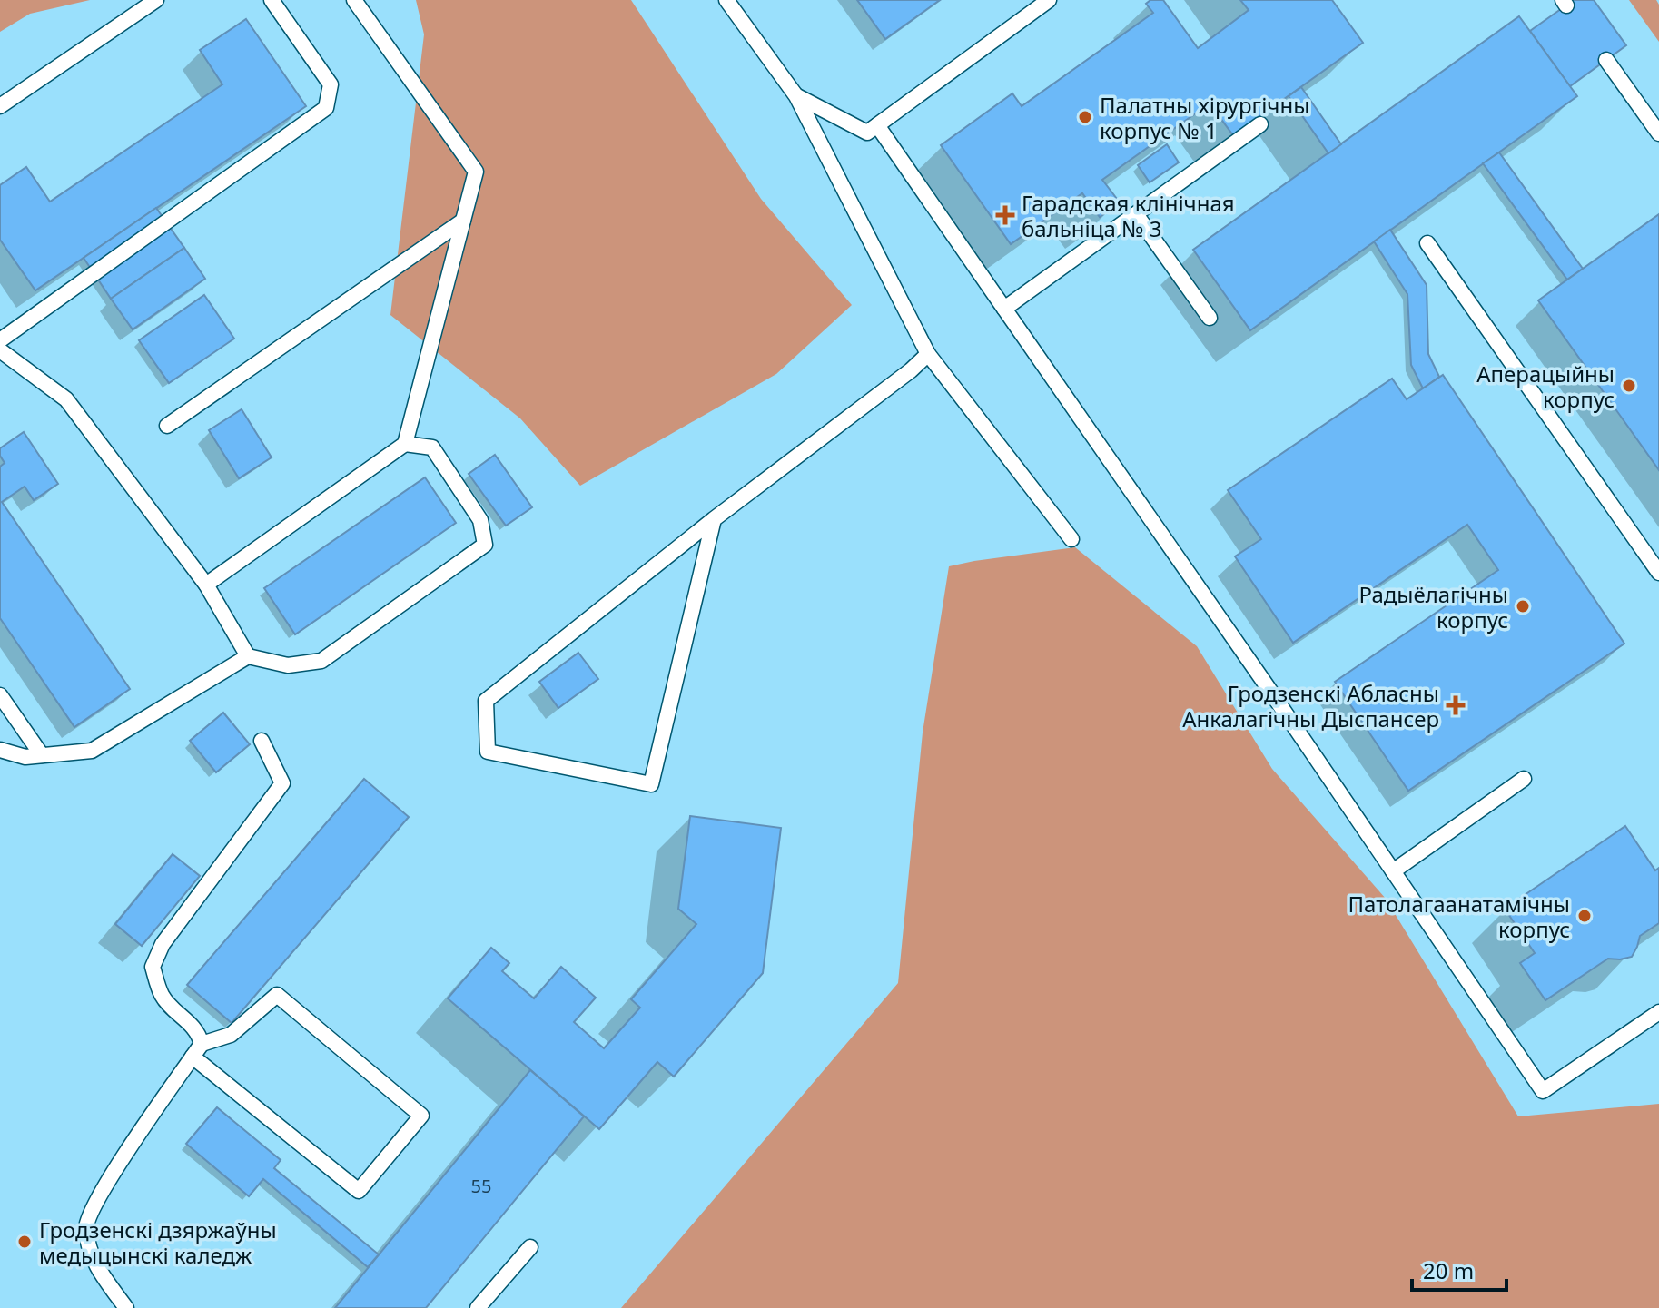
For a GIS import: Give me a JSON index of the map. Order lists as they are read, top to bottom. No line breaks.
{"places":{"other":["Палатны хірургічны корпус № 1","Аперацыйны корпус","Радыёлагічны корпус","Патолагаанатамічны корпус","Гродзенскі дзяржаўны медыцынскі каледж"],"health":["Гарадская клінічная бальніца № 3","Гродзенскі Абласны Анкалагічны Дыспансер"]},"house_numbers":["55"],"scale_bar":"20 m"}
